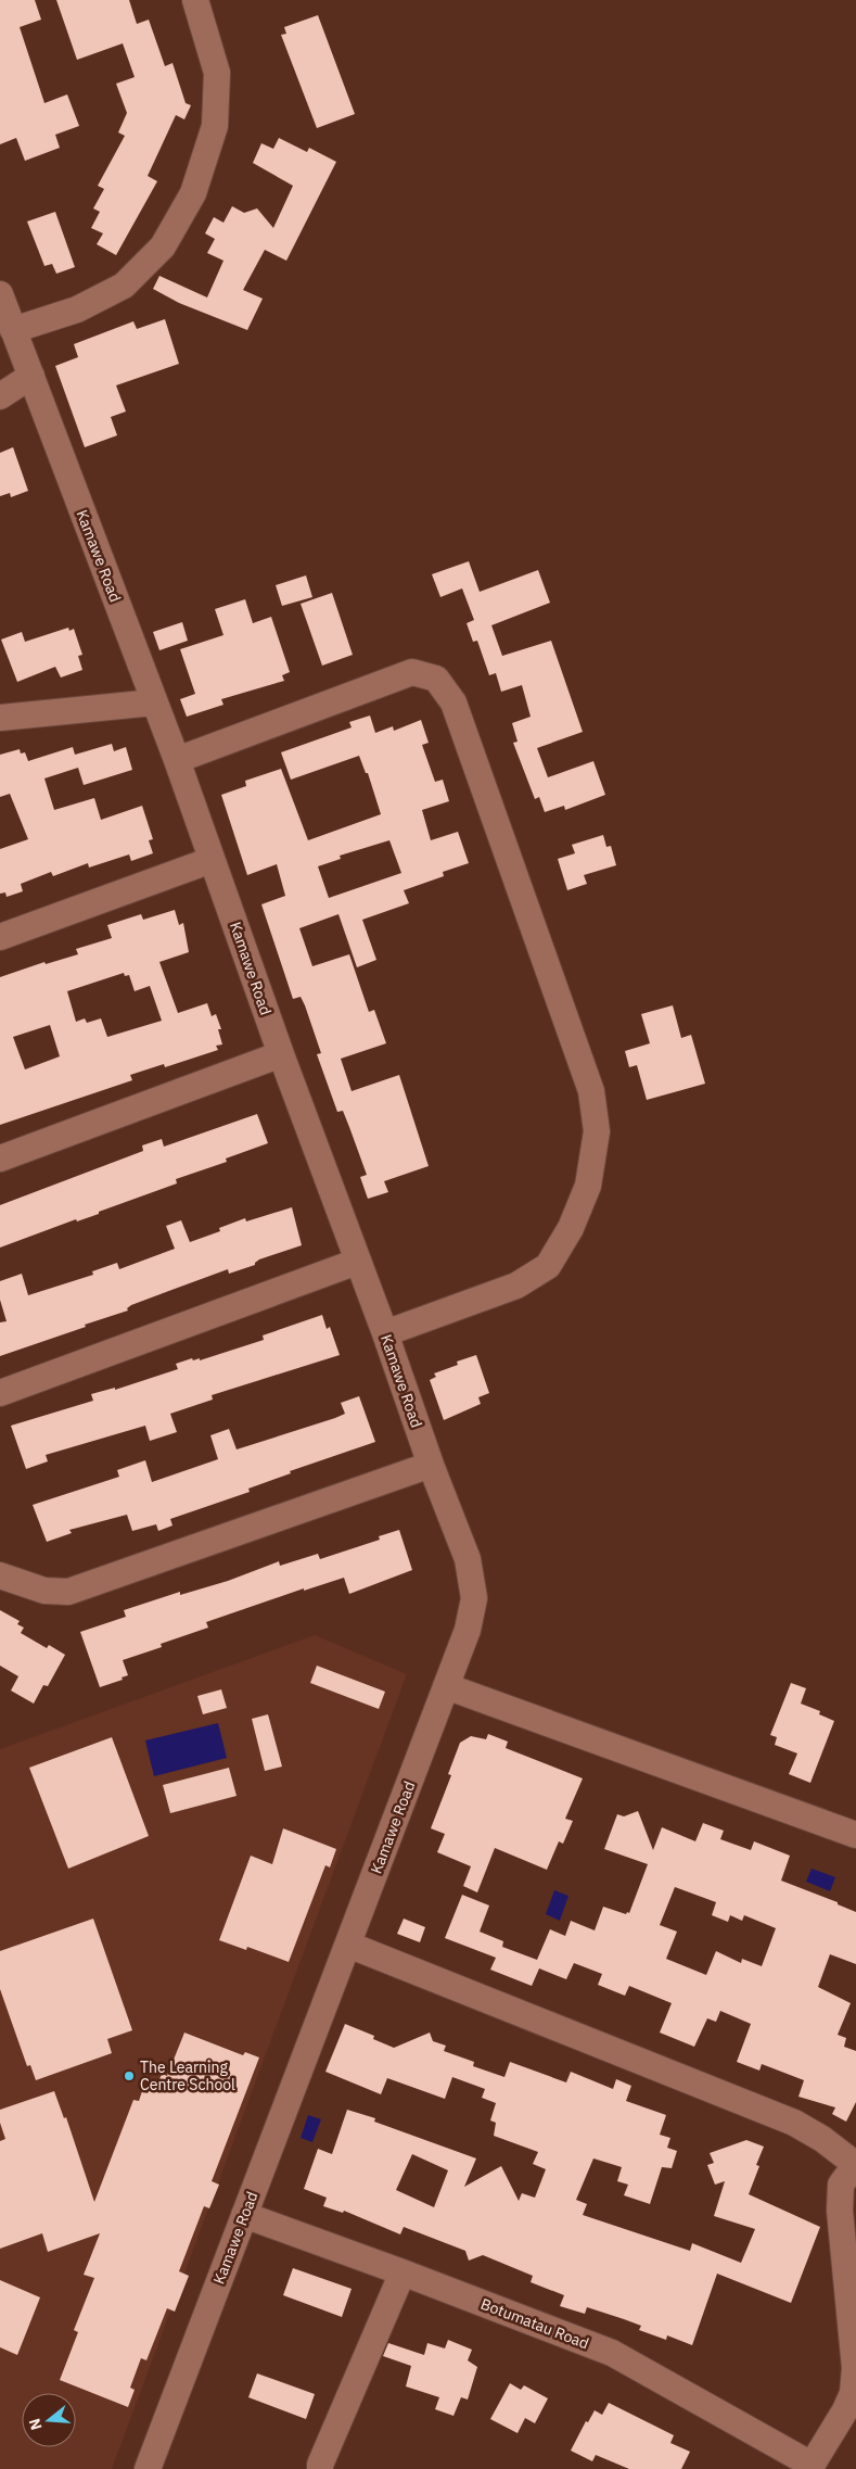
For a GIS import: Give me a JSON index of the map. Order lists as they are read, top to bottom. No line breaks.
{"streets":{"street":["Kamawe Road","Botumatau Road"]},"crossings":[["Kamawe Road","Botumatau Road"]],"places":["The Learning Centre School"],"north":"left"}
